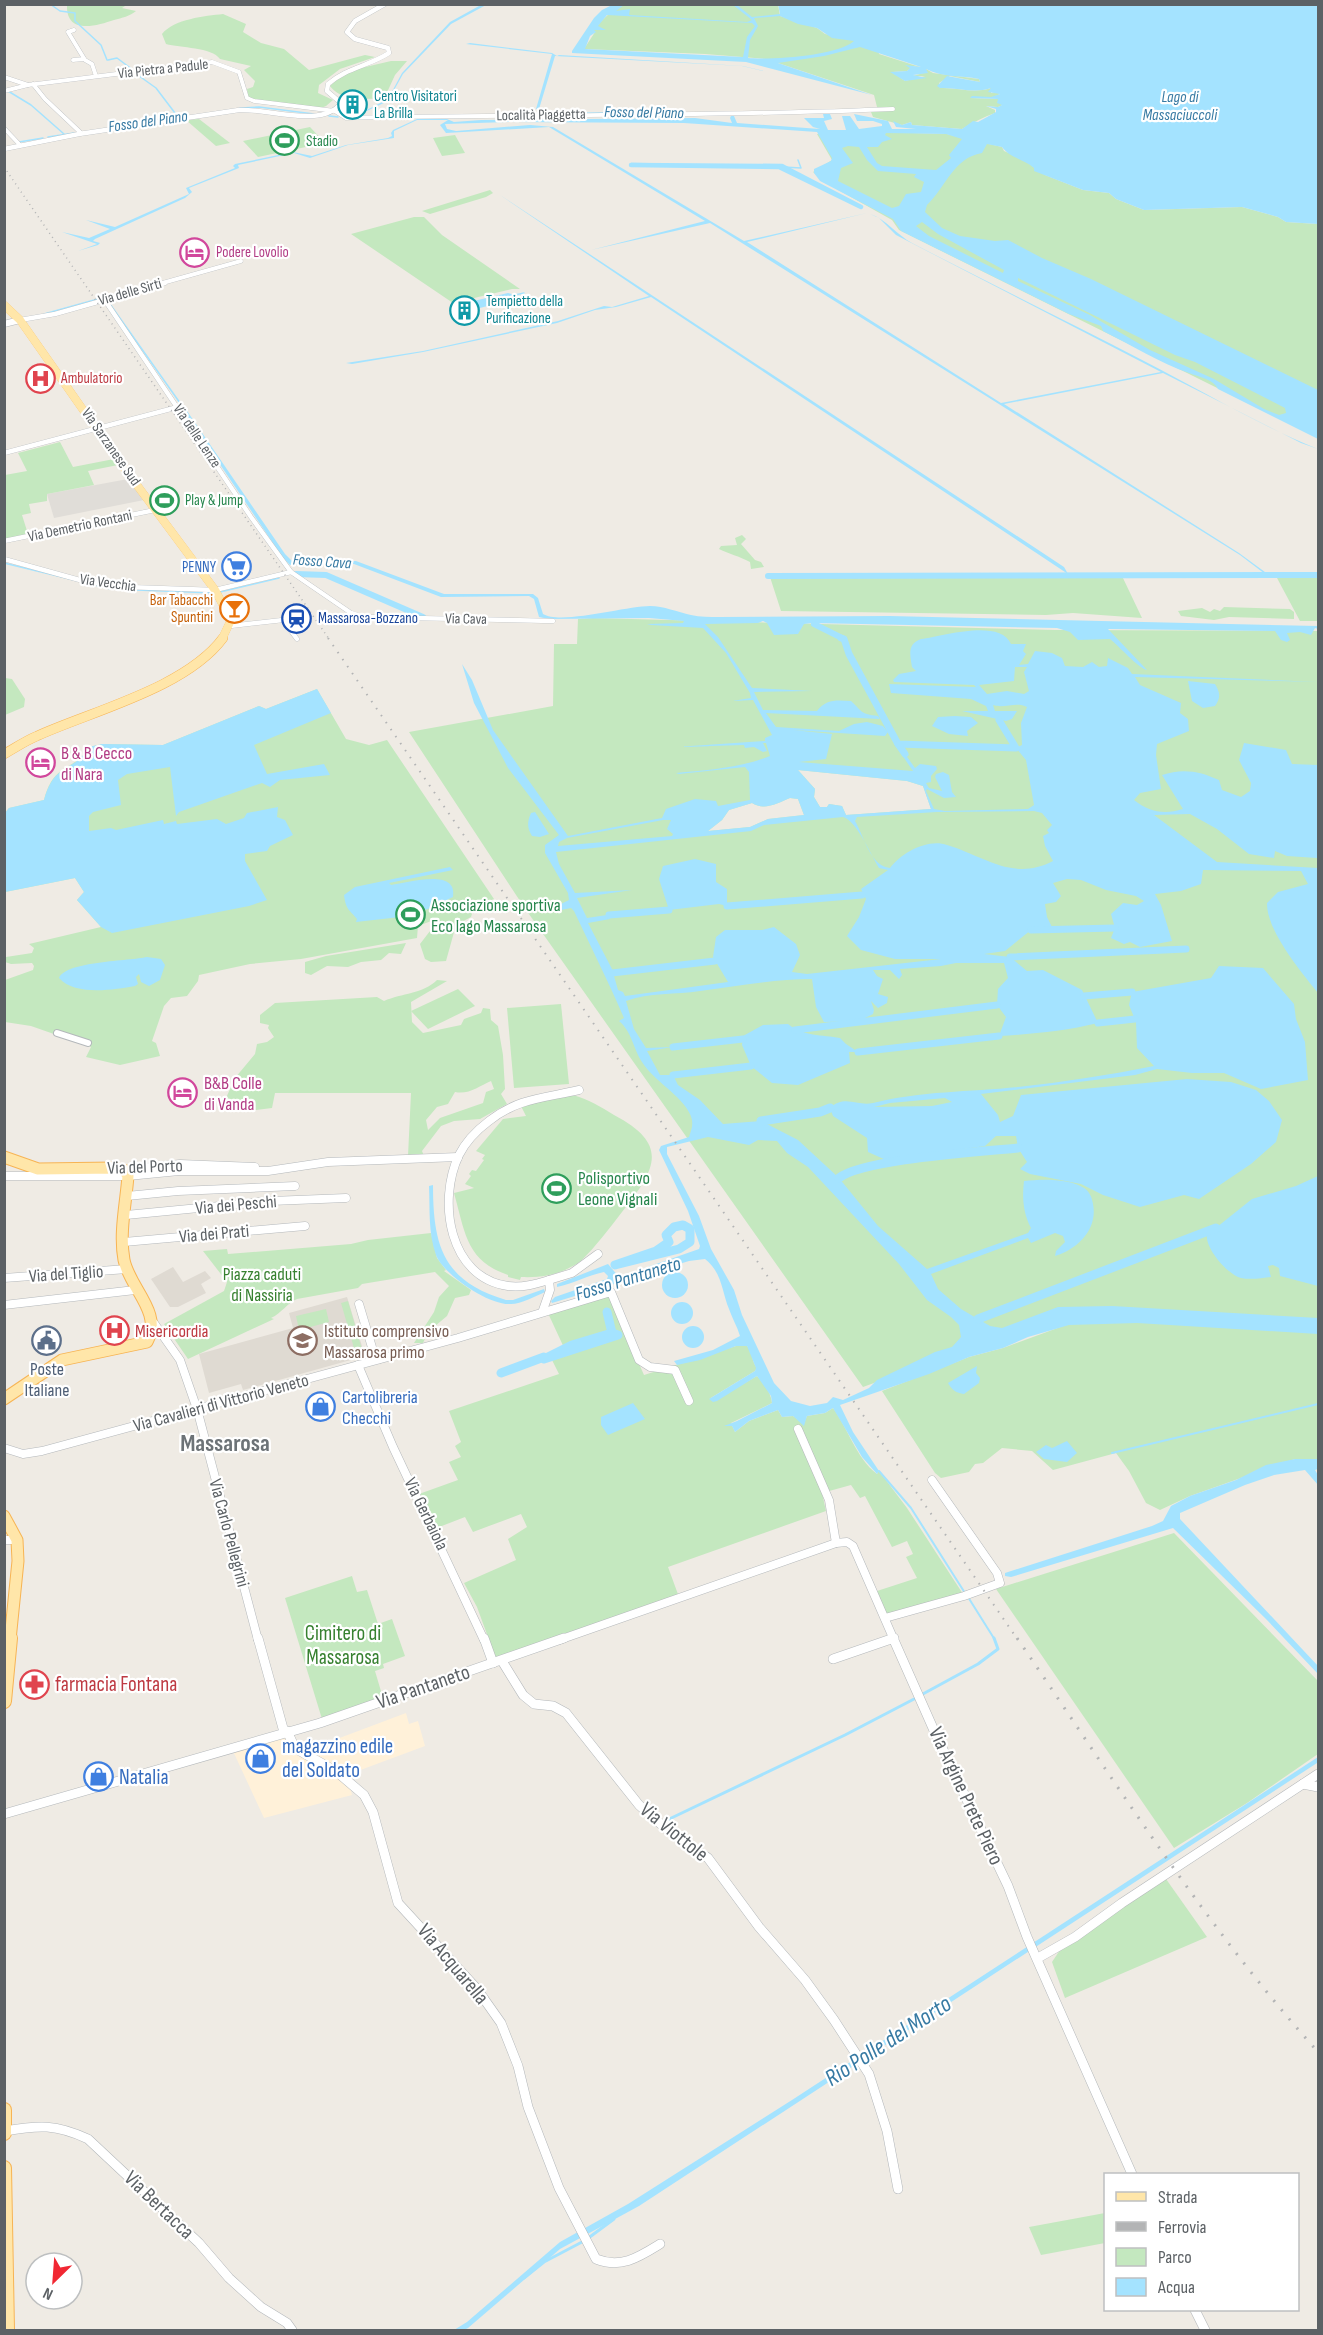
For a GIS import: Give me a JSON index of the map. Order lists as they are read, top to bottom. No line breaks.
{"streets":{"main road":["Via Sarzanese Sud","Via del Porto","Via Carlo Pellegrini"],"street":["Via Pietra a Padule","Località Piaggetta","Via delle Sirti","Via delle Lenze","Via Demetrio Rontani","Via Vecchia","Via Cava","Via dei Peschi","Via dei Prati","Via del Tiglio","Via Cavalieri di Vittorio Veneto","Via Gerbaiola","Via Pantaneto","Via Argine Prete Piero","Via Viottole","Via Acquarella","Via Bertacca"]},"crossings":[["Via Pietra a Padule","Località Piaggetta"],["Via delle Sirti","Via delle Lenze"],["Via delle Sirti","Via Sarzanese Sud"],["Via delle Lenze","Via Cava"],["Via Sarzanese Sud","Via Demetrio Rontani"],["Via Sarzanese Sud","Via Vecchia"],["Via del Porto","Via Carlo Pellegrini"],["Via dei Peschi","Via Carlo Pellegrini"],["Via dei Prati","Via Carlo Pellegrini"],["Via del Tiglio","Via Carlo Pellegrini"],["Via Cavalieri di Vittorio Veneto","Via Gerbaiola"],["Via Cavalieri di Vittorio Veneto","Via Carlo Pellegrini"],["Via Gerbaiola","Via Pantaneto"],["Via Gerbaiola","Via Viottole"],["Via Carlo Pellegrini","Via Pantaneto"],["Via Carlo Pellegrini","Via Acquarella"],["Via Pantaneto","Via Argine Prete Piero"],["Via Pantaneto","Via Viottole"],["Via Pantaneto","Via Acquarella"]],"districts":["Massarosa"],"water":["Lago di Massaciuccoli","Fosso del Piano","Fosso Cava","Fosso Pantaneto","Rio Polle del Morto"],"parks":["Piazza caduti di Nassiria","Cimitero di Massarosa"],"places":{"building":["Centro Visitatori La Brilla","Tempietto della Purificazione"],"sports":["Stadio","Play & Jump","Associazione sportiva Eco lago Massarosa","Polisportivo Leone Vignali"],"hotel":["Podere Lovolio","B & B Cecco di Nara","B&B Colle di Vanda"],"hospital":["Ambulatorio","Misericordia"],"supermarket":["PENNY"],"bar":["Bar Tabacchi Spuntini"],"station":["Massarosa-Bozzano"],"public building":["Poste Italiane"],"school or university":["Istituto comprensivo Massarosa primo"],"shop":["Cartolibreria Checchi","magazzino edile del Soldato","Natalia"],"pharmacy":["farmacia Fontana"]},"legend":["Strada","Ferrovia","Parco","Acqua"],"north":"bottom left"}
